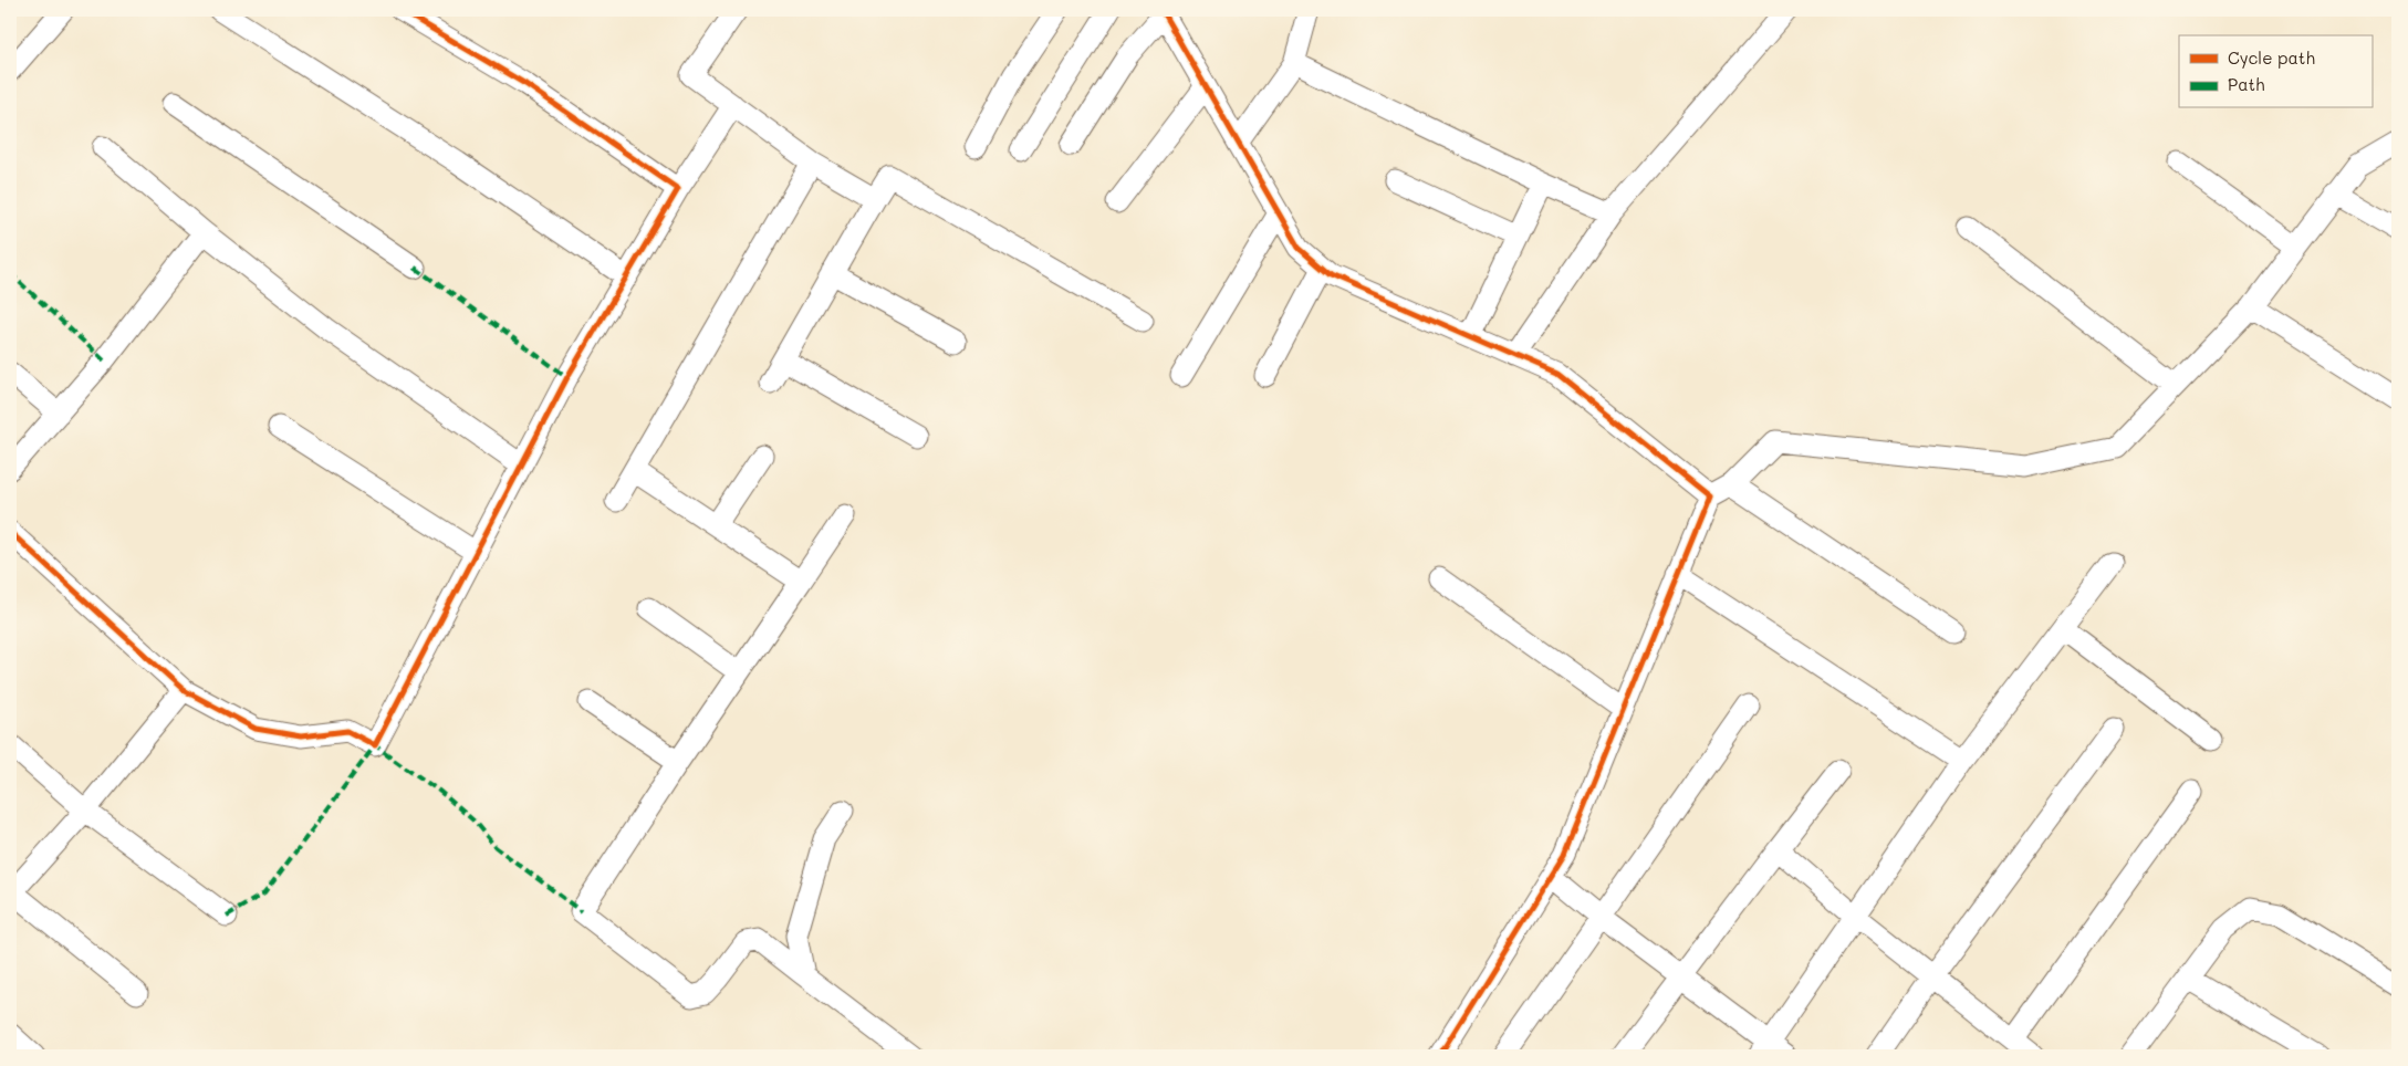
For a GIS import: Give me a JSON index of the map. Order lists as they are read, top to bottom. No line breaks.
{"legend":["Cycle path","Path"]}
